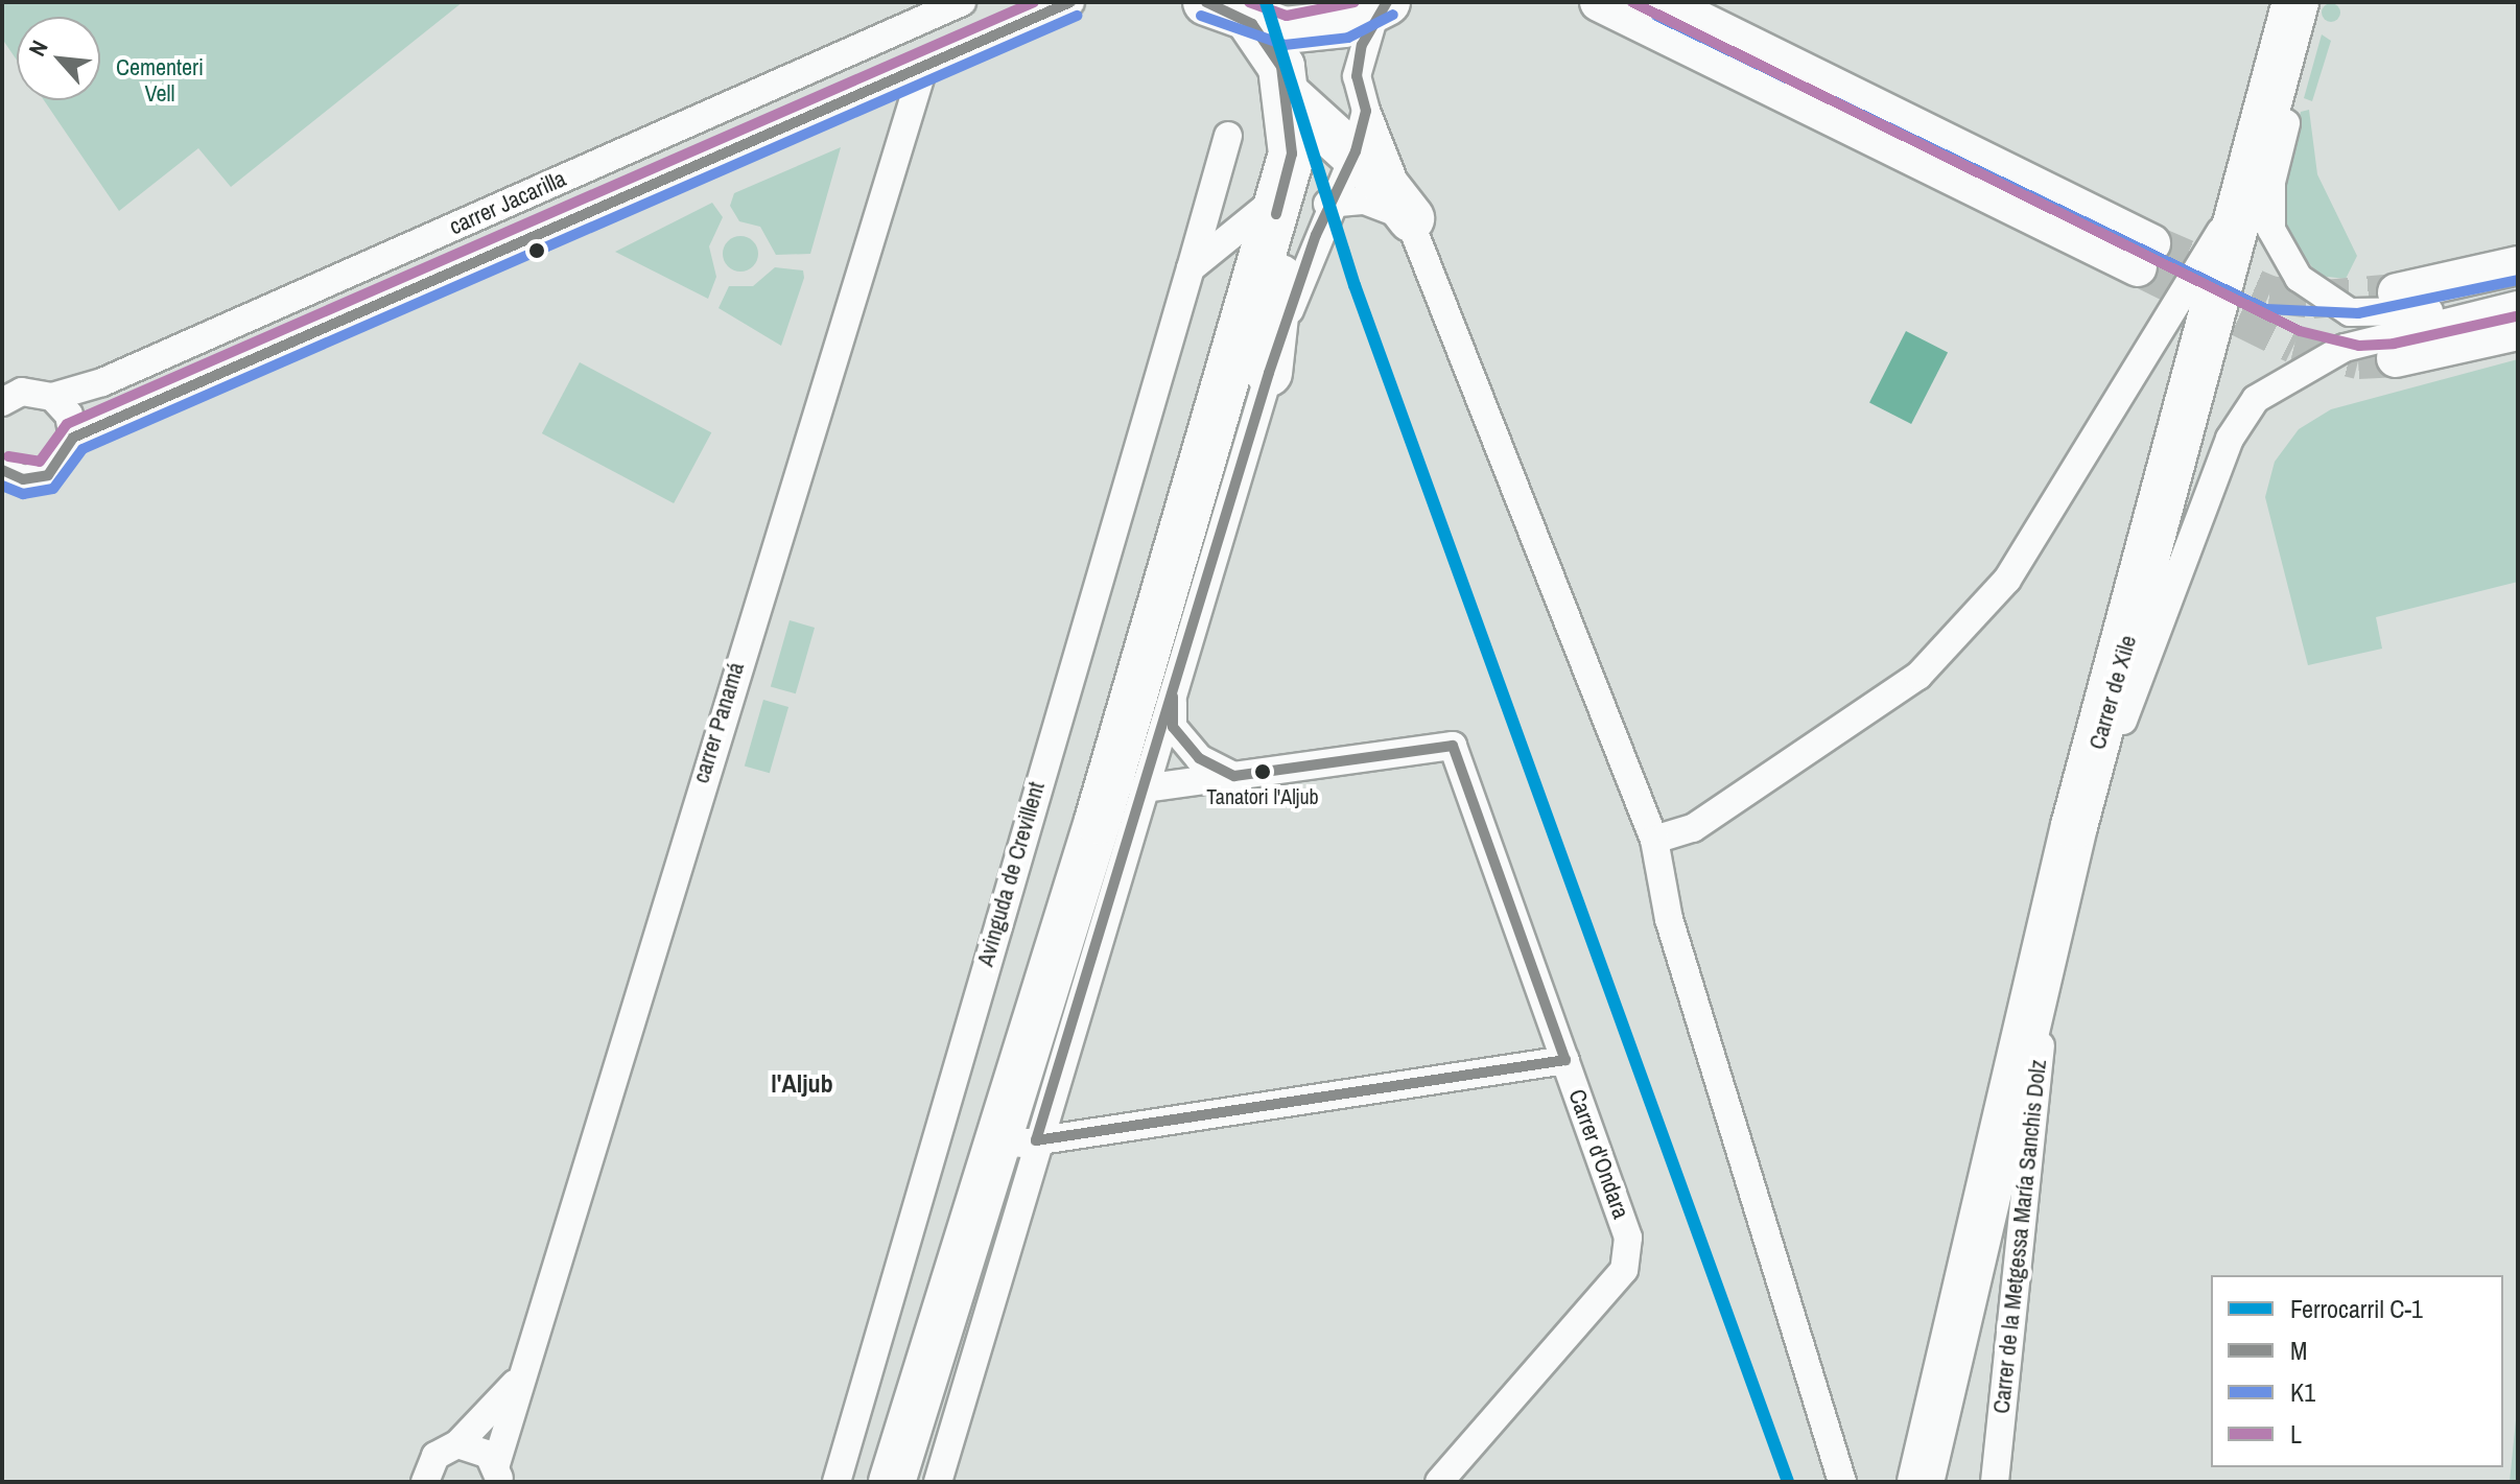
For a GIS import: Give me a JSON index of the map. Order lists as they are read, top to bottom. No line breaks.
{"streets":{"highway":["Carrer de Xile"],"street":["carrer Jacarilla","carrer Panamá","Avinguda de Crevillent","Carrer d'Ondara","Carrer de la Metgessa María Sanchis Dolz"]},"crossings":[["carrer Jacarilla","carrer Panamá"],["Carrer de Xile","Carrer de la Metgessa María Sanchis Dolz"]],"districts":["l'Aljub"],"parks":["Cementeri Vell"],"places":["Tanatori l'Aljub"],"lines":["rail line C-1","transit line M","transit line L","transit line K1"],"legend":["Ferrocarril C-1","M","K1","L"],"north":"top left"}
